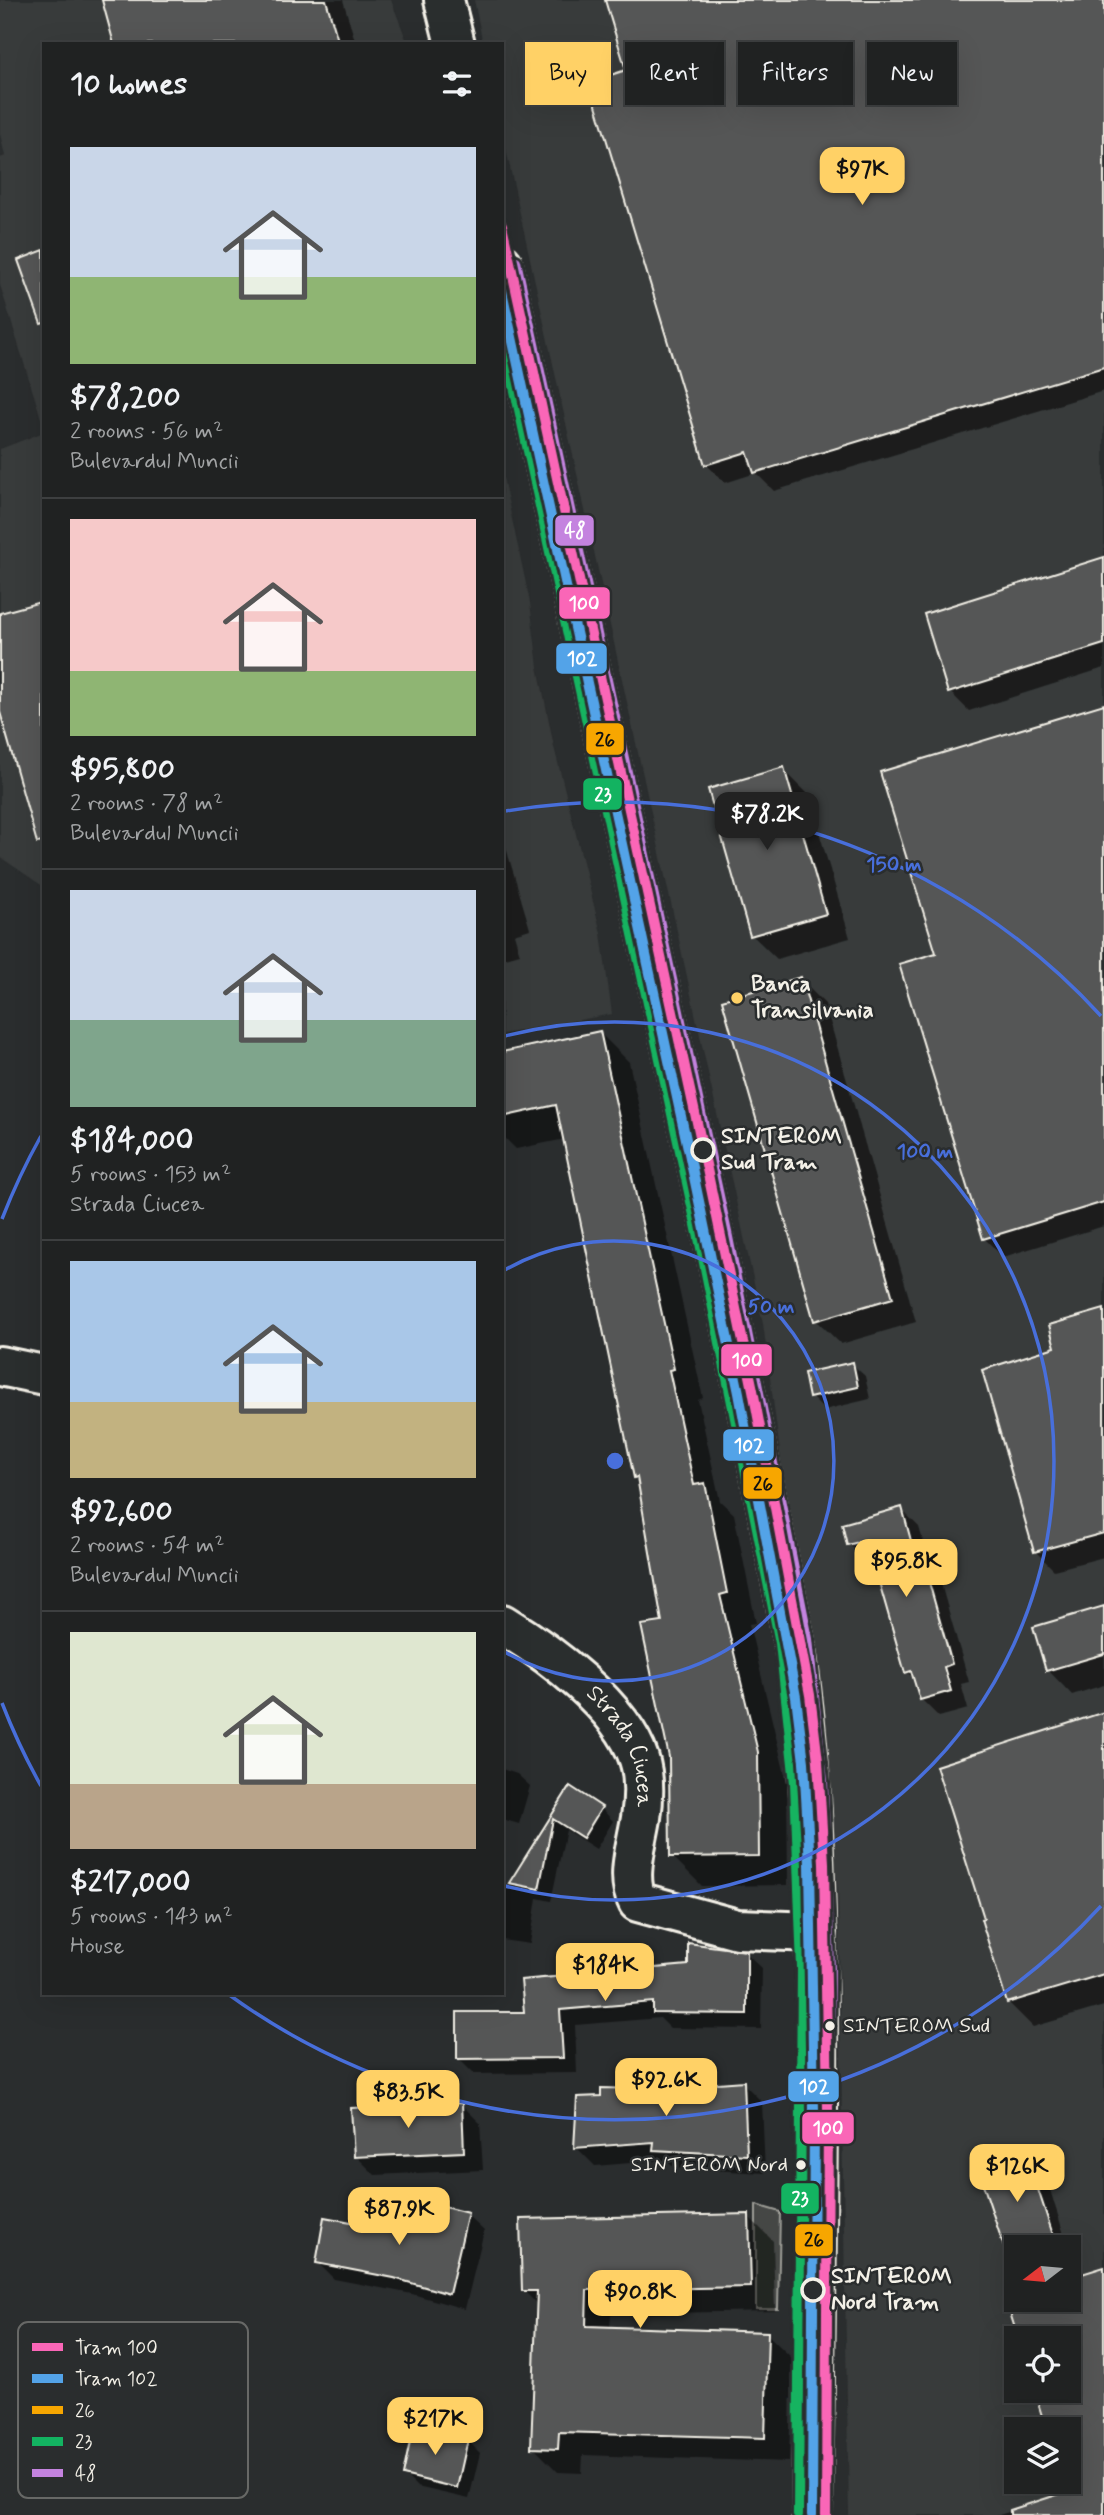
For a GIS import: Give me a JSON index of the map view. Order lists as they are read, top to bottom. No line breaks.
{"streets":{"main road":["Strada Ciucea"]},"places":["Banca Transilvania","SINTEROM Sud Tram","SINTEROM Sud","SINTEROM Nord","SINTEROM Nord Tram"],"lines":["tram line 100","transit line 48","transit line 26","tram line 102","transit line 23"],"legend":["Tram 100","Tram 102","26","23","48"],"north":"left","page":{"chip":["Buy","Rent","Filters","New"],"heading":"10 homes","list":[{"name":"$78,200","note":"2 rooms · 56 m² · Bulevardul Muncii"},{"name":"$95,800","note":"2 rooms · 78 m² · Bulevardul Muncii"},{"name":"$184,000","note":"5 rooms · 153 m² · Strada Ciucea"},{"name":"$92,600","note":"2 rooms · 54 m² · Bulevardul Muncii"},{"name":"$217,000","note":"5 rooms · 143 m² · House"}],"price":["$97K","$78.2K","$95.8K","$184K","$92.6K","$83.5K","$126K","$87.9K","$90.8K","$217K"]},"rings":["150 m","100 m","50 m"]}
